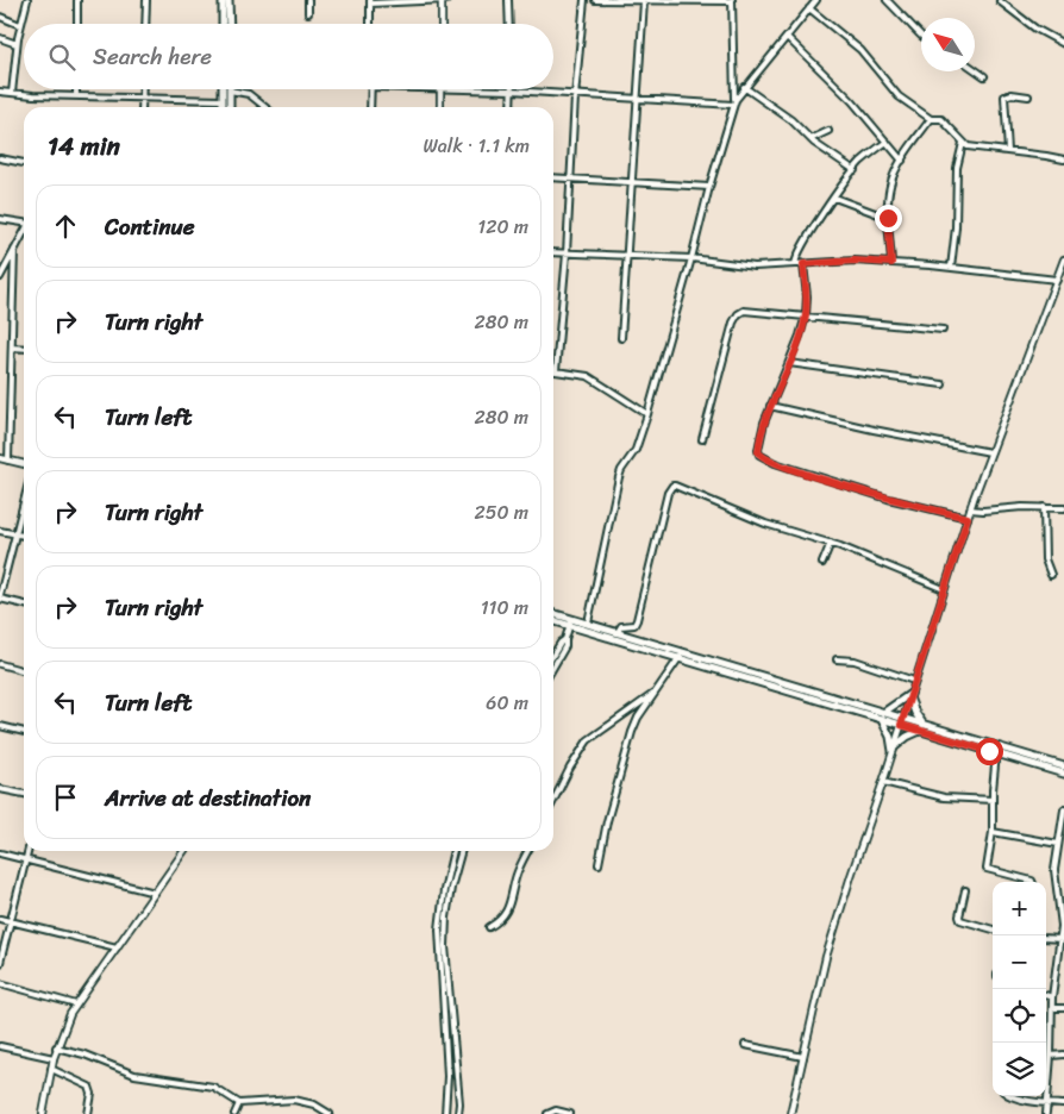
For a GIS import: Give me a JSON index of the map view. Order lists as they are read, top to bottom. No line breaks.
{"north":"top left","page":{"search":"Search here","heading":["14 min","Walk · 1.1 km"],"list":[["Continue","120 m"],["Turn right","280 m"],["Turn left","280 m"],["Turn right","250 m"],["Turn right","110 m"],["Turn left","60 m"],"Arrive at destination"],"map_buttons":["+","−"]}}
